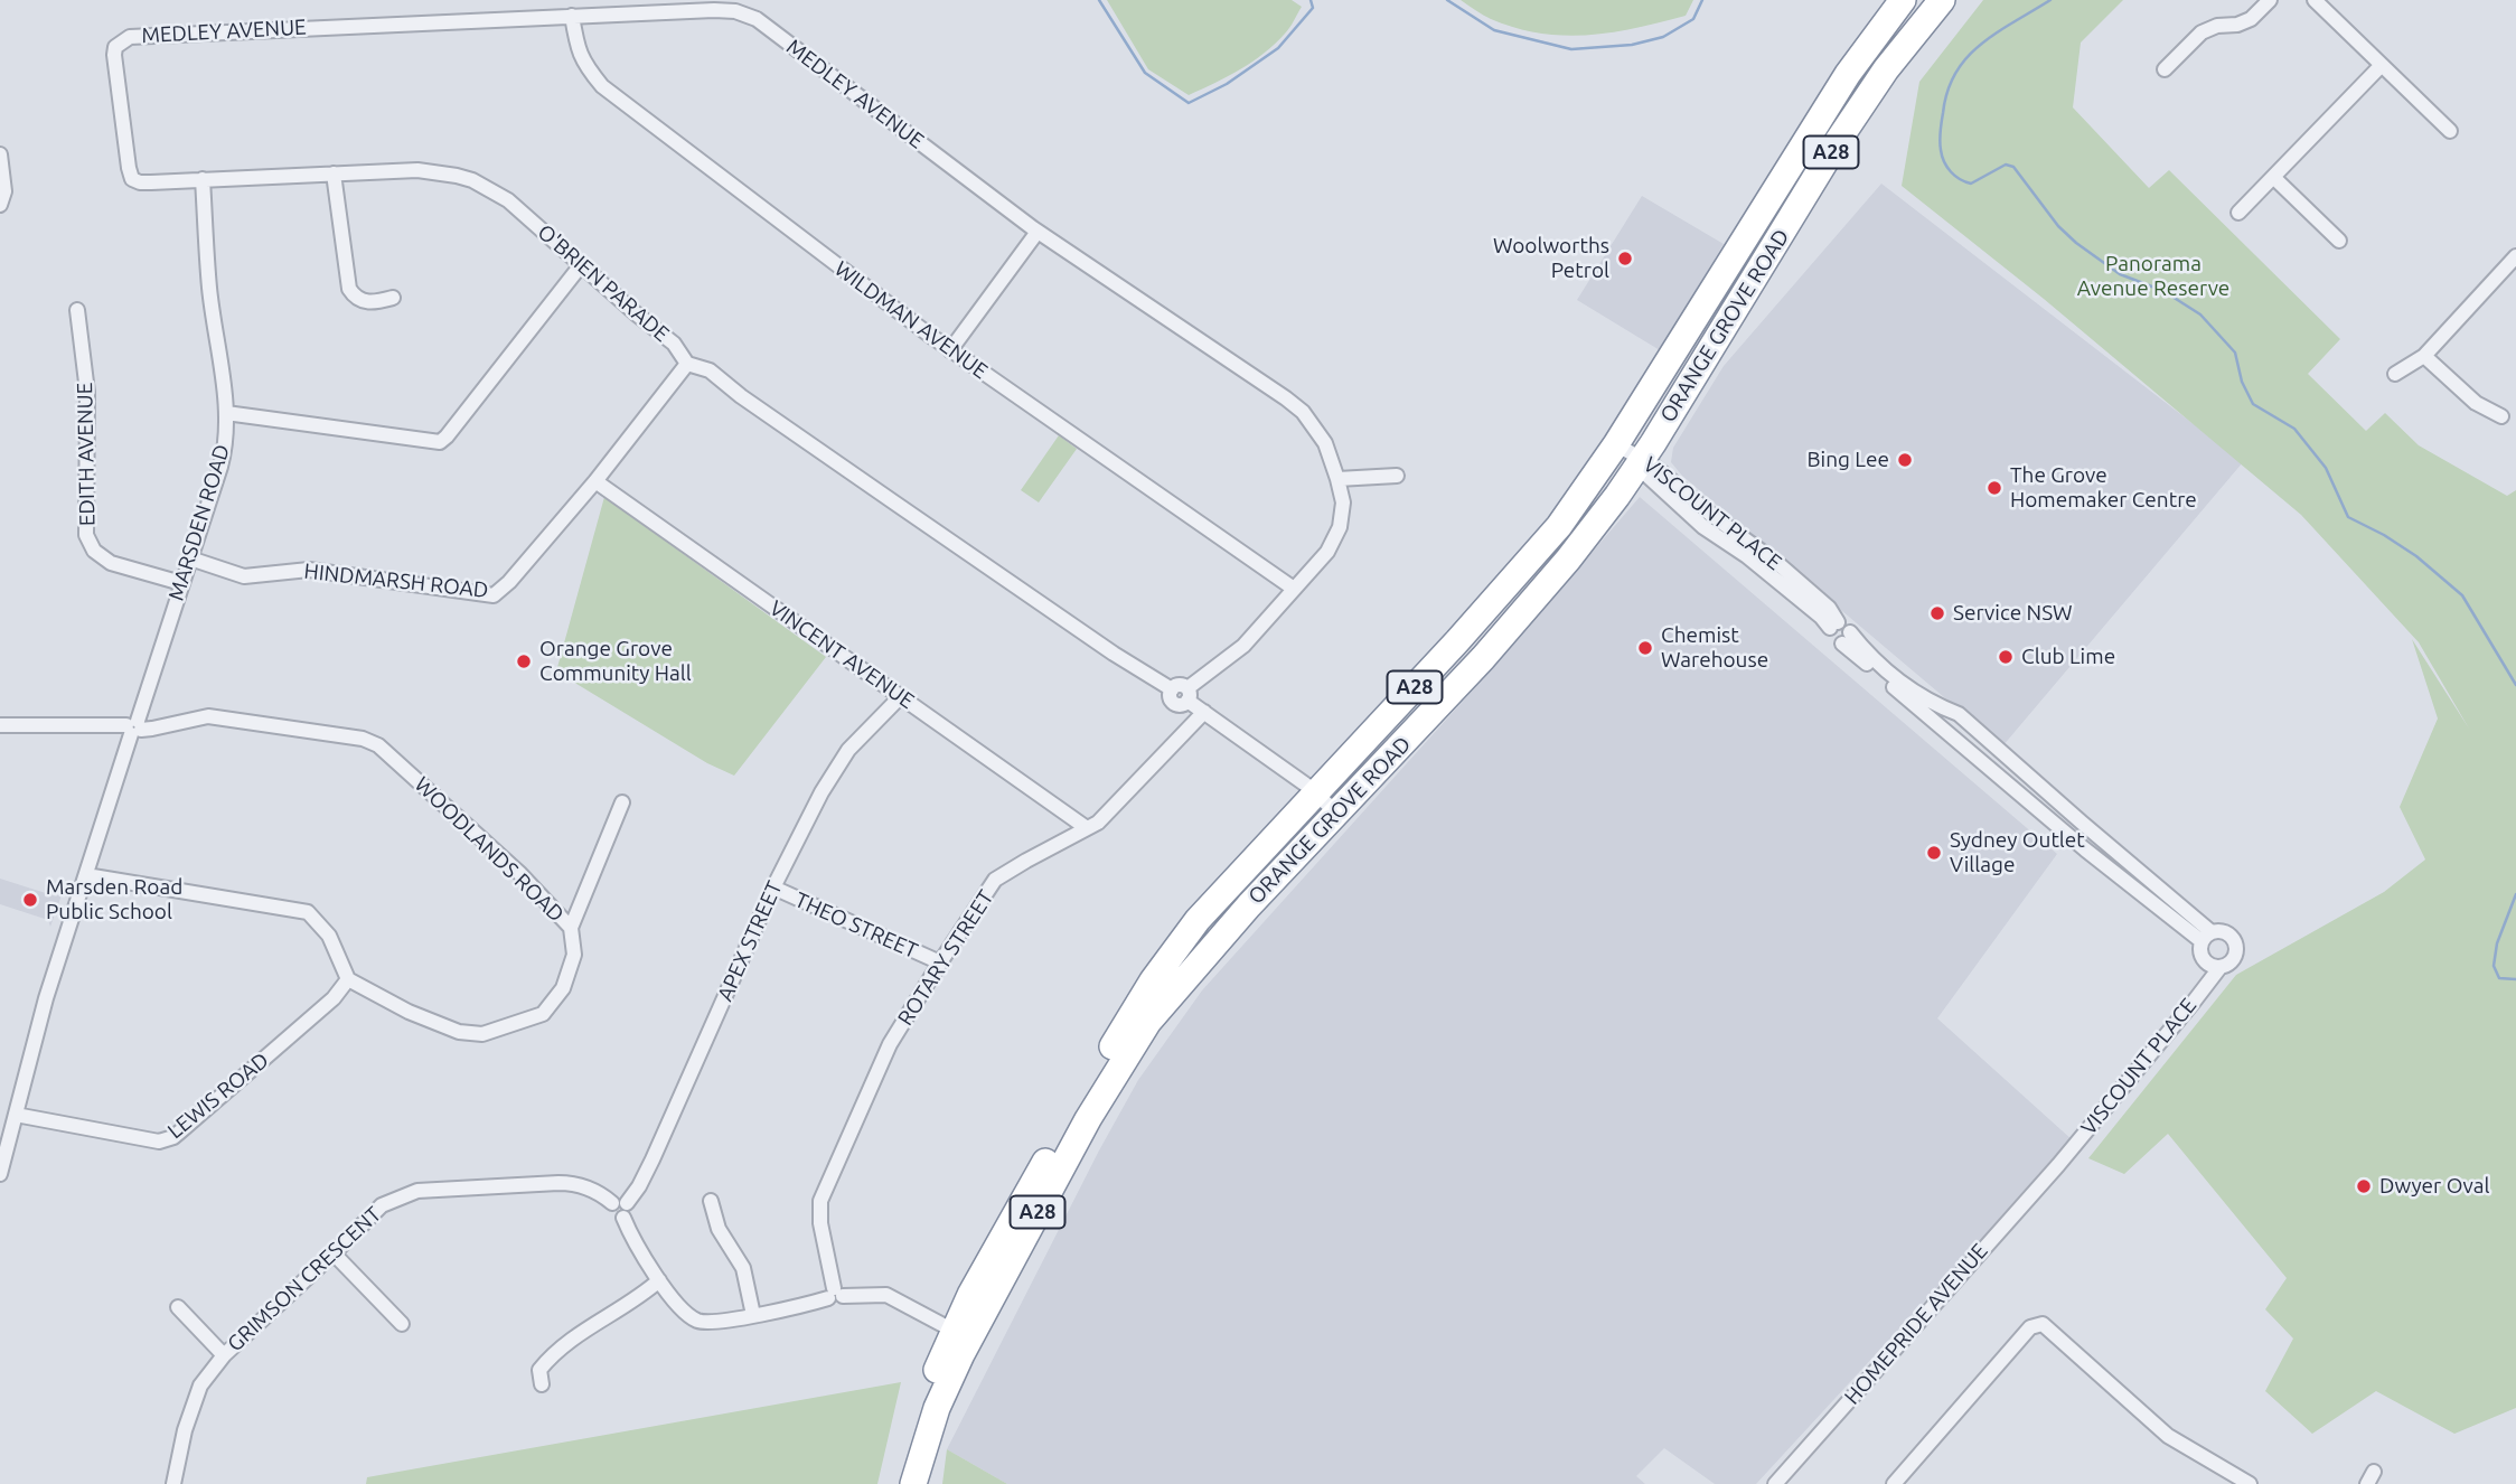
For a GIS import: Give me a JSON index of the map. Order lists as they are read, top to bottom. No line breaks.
{"streets":{"highway":["A28","ORANGE GROVE ROAD"],"street":["MEDLEY AVENUE","O'BRIEN PARADE","WILDMAN AVENUE","EDITH AVENUE","VISCOUNT PLACE","MARSDEN ROAD","HINDMARSH ROAD","VINCENT AVENUE","WOODLANDS ROAD","THEO STREET","APEX STREET","ROTARY STREET","LEWIS ROAD","GRIMSON CRESCENT","HOMEPRIDE AVENUE"]},"crossings":[["MEDLEY AVENUE","O'BRIEN PARADE"],["MEDLEY AVENUE","WILDMAN AVENUE"],["O'BRIEN PARADE","MARSDEN ROAD"],["O'BRIEN PARADE","HINDMARSH ROAD"],["ORANGE GROVE ROAD","VISCOUNT PLACE"],["EDITH AVENUE","MARSDEN ROAD"],["VISCOUNT PLACE","HOMEPRIDE AVENUE"],["MARSDEN ROAD","HINDMARSH ROAD"],["MARSDEN ROAD","WOODLANDS ROAD"],["MARSDEN ROAD","LEWIS ROAD"],["HINDMARSH ROAD","VINCENT AVENUE"],["VINCENT AVENUE","APEX STREET"],["VINCENT AVENUE","ROTARY STREET"],["WOODLANDS ROAD","LEWIS ROAD"],["THEO STREET","APEX STREET"],["THEO STREET","ROTARY STREET"],["APEX STREET","GRIMSON CRESCENT"]],"parks":["Panorama Avenue Reserve"],"places":["Woolworths Petrol","Bing Lee","The Grove Homemaker Centre","Service NSW","Chemist Warehouse","Club Lime","Orange Grove Community Hall","Sydney Outlet Village","Marsden Road Public School","Dwyer Oval"]}
